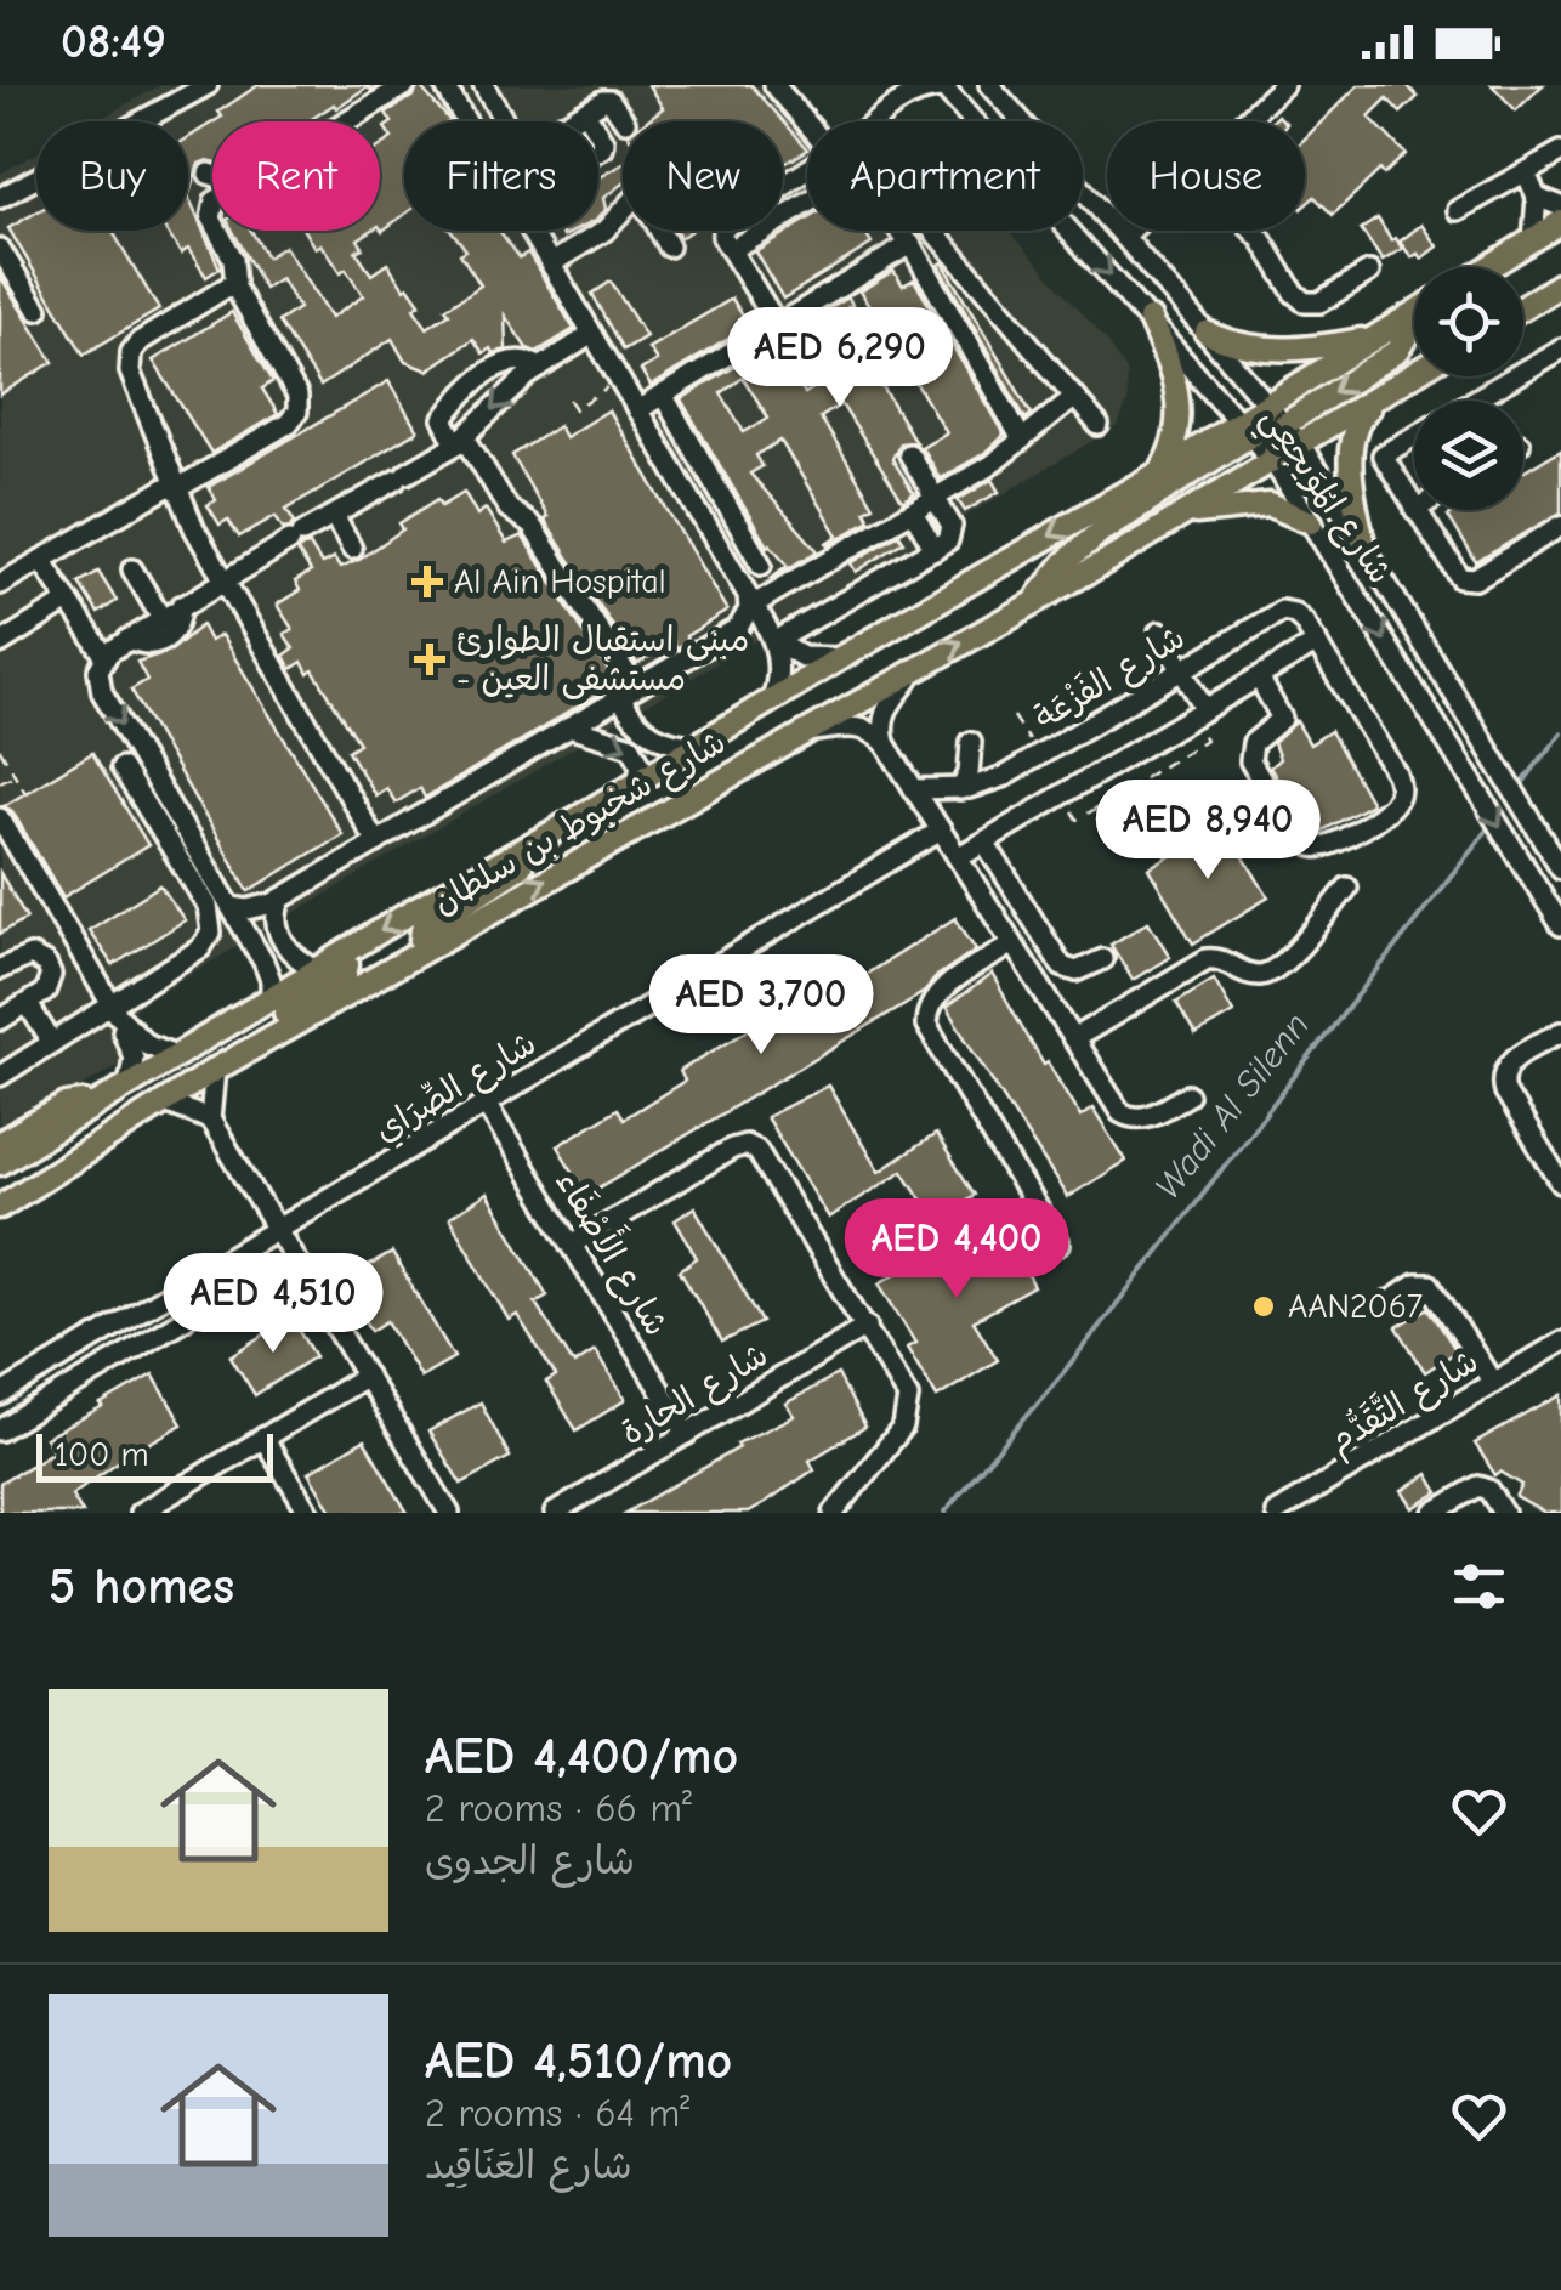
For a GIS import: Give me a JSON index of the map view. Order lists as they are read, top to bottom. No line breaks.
{"streets":{"main road":["شارع شخبوط بن سلطان"],"street":["شارع المُوَيجعِي","شارع الفَزْعَة","شارع الصِّرَاي","شارع الأَصْفَاء","شارع الحارة","شارع التَّقَدُّم"]},"crossings":[["شارع المُوَيجعِي","شارع شخبوط بن سلطان"],["شارع الصِّرَاي","شارع الأَصْفَاء"],["شارع الأَصْفَاء","شارع الحارة"]],"water":["Wadi Al Silenn"],"places":{"health":["Al Ain Hospital","مبنى استقبال الطوارئ - مستشفى العين"],"other":["AAN2067"]},"scale_bar":"100 m","page":{"status":"08:49","chip":["Buy","Rent","Filters","New","Apartment","House"],"price":["AED 6,290","AED 8,940","AED 3,700","AED 4,400","AED 4,510"],"scale":"100 m","heading":"5 homes","list":[{"name":"AED 4,400/mo","note":"2 rooms · 66 m² · شارع الجدوى"},{"name":"AED 4,510/mo","note":"2 rooms · 64 m² · شارع العَنَاقِيد"}]}}
